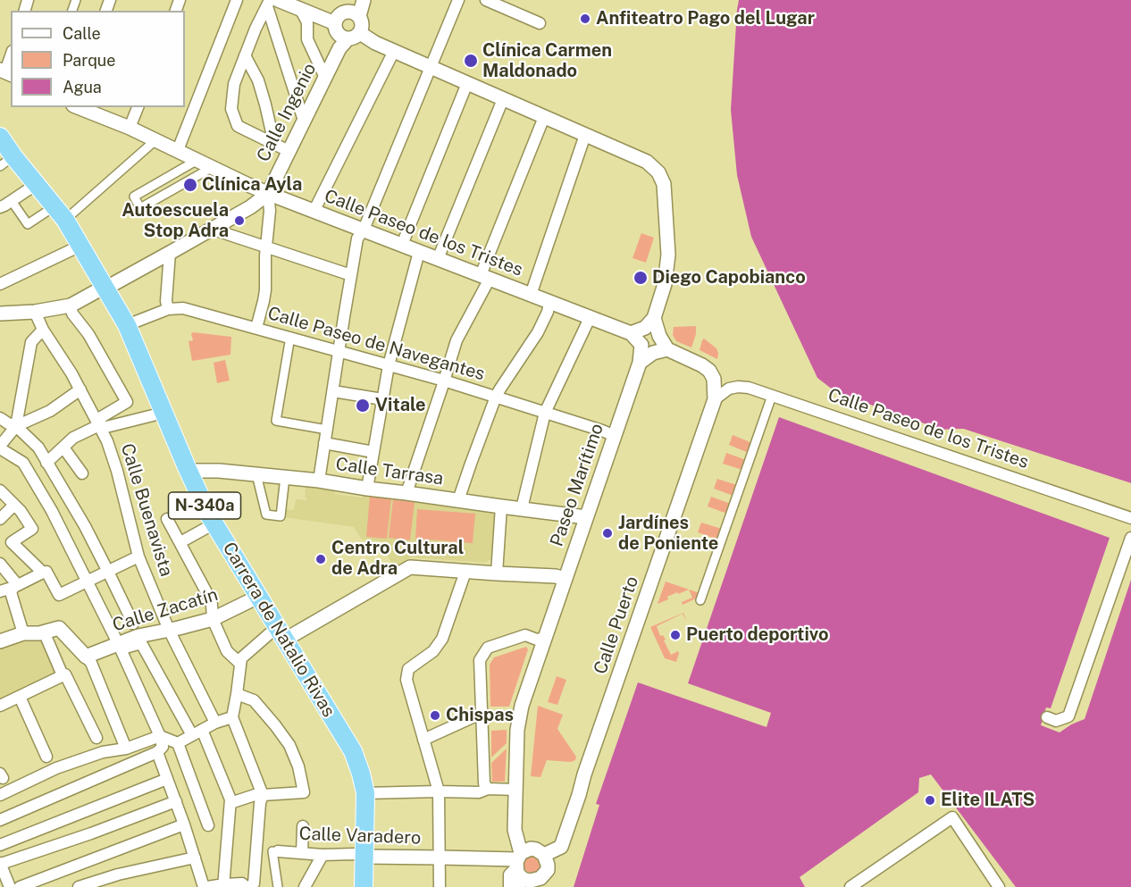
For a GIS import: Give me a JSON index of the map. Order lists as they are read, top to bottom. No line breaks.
{"streets":{"highway":["N-340a","Carrera de Natalio Rivas"],"street":["Calle Ingenio","Calle Paseo de los Tristes","Calle Paseo de Navegantes","Calle Tarrasa","Paseo Marítimo","Calle Buenavista","Calle Zacatín","Calle Puerto","Calle Varadero"]},"crossings":[["Calle Ingenio","Calle Paseo de los Tristes"],["Calle Paseo de los Tristes","Paseo Marítimo"],["Calle Paseo de los Tristes","Calle Puerto"],["Calle Paseo de Navegantes","Paseo Marítimo"],["Calle Paseo de Navegantes","Carrera de Natalio Rivas"],["Calle Tarrasa","Paseo Marítimo"],["Calle Tarrasa","Carrera de Natalio Rivas"],["Paseo Marítimo","Calle Puerto"],["Paseo Marítimo","Calle Varadero"],["Calle Buenavista","Calle Zacatín"],["Calle Zacatín","Carrera de Natalio Rivas"],["Calle Puerto","Calle Varadero"],["Carrera de Natalio Rivas","Calle Varadero"]],"places":["Anfiteatro Pago del Lugar","Clínica Carmen Maldonado","Clínica Ayla","Autoescuela Stop Adra","Diego Capobianco","Vitale","Jardínes de Poniente","Centro Cultural de Adra","Puerto deportivo","Chispas","Elite ILATS"],"legend":["Calle","Parque","Agua"]}
